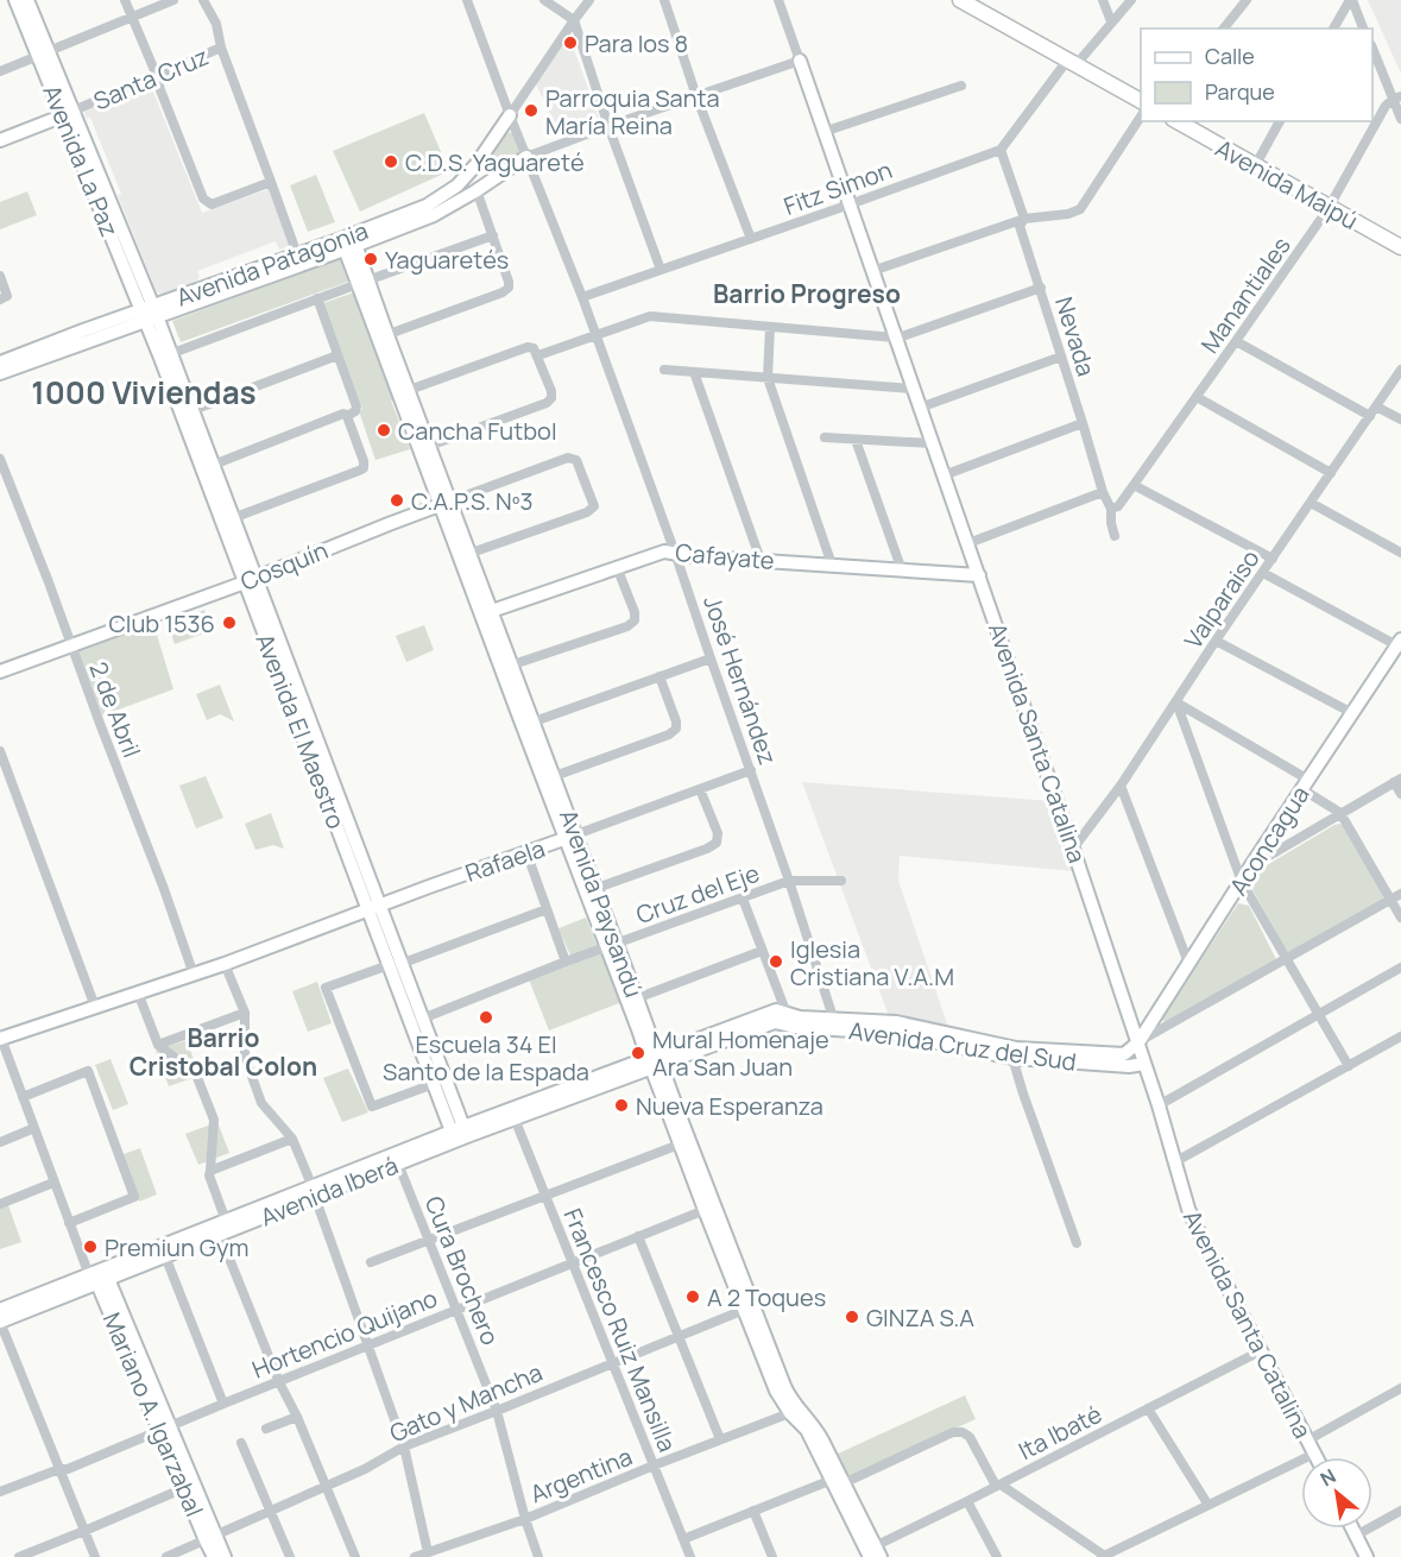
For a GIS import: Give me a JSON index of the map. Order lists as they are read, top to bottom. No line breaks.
{"streets":{"main road":["Santa Cruz","Avenida La Paz","Avenida Maipú","Avenida Patagonia","Cafayate","Cosquín","Avenida El Maestro","Avenida Santa Catalina","Aconcagua","Rafaela","Avenida Paysandú","Avenida Cruz del Sud","Avenida Iberá","Mariano A. Igarzabal"],"street":["Fitz Simon","Manantiales","Nevada","Valparaiso","José Hernández","2 de Abril","Cruz del Eje","Cura Brochero","Francesco Ruiz Mansilla","Hortencio Quijano","Gato y Mancha","Ita Ibaté","Argentina"]},"crossings":[["Santa Cruz","Avenida La Paz"],["Avenida La Paz","Avenida Patagonia"],["Avenida La Paz","Avenida El Maestro"],["Avenida Maipú","Manantiales"],["Fitz Simon","Nevada"],["Fitz Simon","José Hernández"],["Fitz Simon","Avenida Santa Catalina"],["Avenida Patagonia","José Hernández"],["Avenida Patagonia","Avenida El Maestro"],["Avenida Patagonia","Avenida Paysandú"],["Manantiales","Nevada"],["Cafayate","José Hernández"],["Cafayate","Avenida Santa Catalina"],["Cafayate","Avenida Paysandú"],["Cosquín","2 de Abril"],["Cosquín","Avenida El Maestro"],["Cosquín","Avenida Paysandú"],["Valparaiso","Avenida Santa Catalina"],["José Hernández","Rafaela"],["José Hernández","Cruz del Eje"],["José Hernández","Avenida Cruz del Sud"],["2 de Abril","Rafaela"],["Avenida El Maestro","Rafaela"],["Avenida El Maestro","Cruz del Eje"],["Avenida El Maestro","Avenida Iberá"],["Avenida Santa Catalina","Aconcagua"],["Avenida Santa Catalina","Avenida Cruz del Sud"],["Avenida Santa Catalina","Ita Ibaté"],["Aconcagua","Avenida Cruz del Sud"],["Rafaela","Avenida Paysandú"],["Cruz del Eje","Avenida Paysandú"],["Avenida Paysandú","Avenida Cruz del Sud"],["Avenida Paysandú","Avenida Iberá"],["Avenida Paysandú","Hortencio Quijano"],["Avenida Paysandú","Gato y Mancha"],["Avenida Paysandú","Ita Ibaté"],["Avenida Paysandú","Argentina"],["Avenida Cruz del Sud","Avenida Iberá"],["Avenida Iberá","Cura Brochero"],["Avenida Iberá","Francesco Ruiz Mansilla"],["Avenida Iberá","Mariano A. Igarzabal"],["Cura Brochero","Hortencio Quijano"],["Cura Brochero","Gato y Mancha"],["Cura Brochero","Argentina"],["Francesco Ruiz Mansilla","Hortencio Quijano"],["Francesco Ruiz Mansilla","Gato y Mancha"],["Francesco Ruiz Mansilla","Argentina"],["Hortencio Quijano","Mariano A. Igarzabal"],["Gato y Mancha","Mariano A. Igarzabal"]],"districts":["Barrio Progreso","1000 Viviendas","Barrio Cristobal Colon"],"places":["Para los 8","Parroquia Santa María Reina","C.D.S. Yaguareté","Yaguaretés","Cancha Futbol","C.A.P.S. Nº3","Club 1536","Iglesia Cristiana V.A.M","Escuela 34 El Santo de la Espada","Mural Homenaje Ara San Juan","Nueva Esperanza","Premiun Gym","A 2 Toques","GINZA S.A"],"legend":["Calle","Parque"],"north":"top left"}
